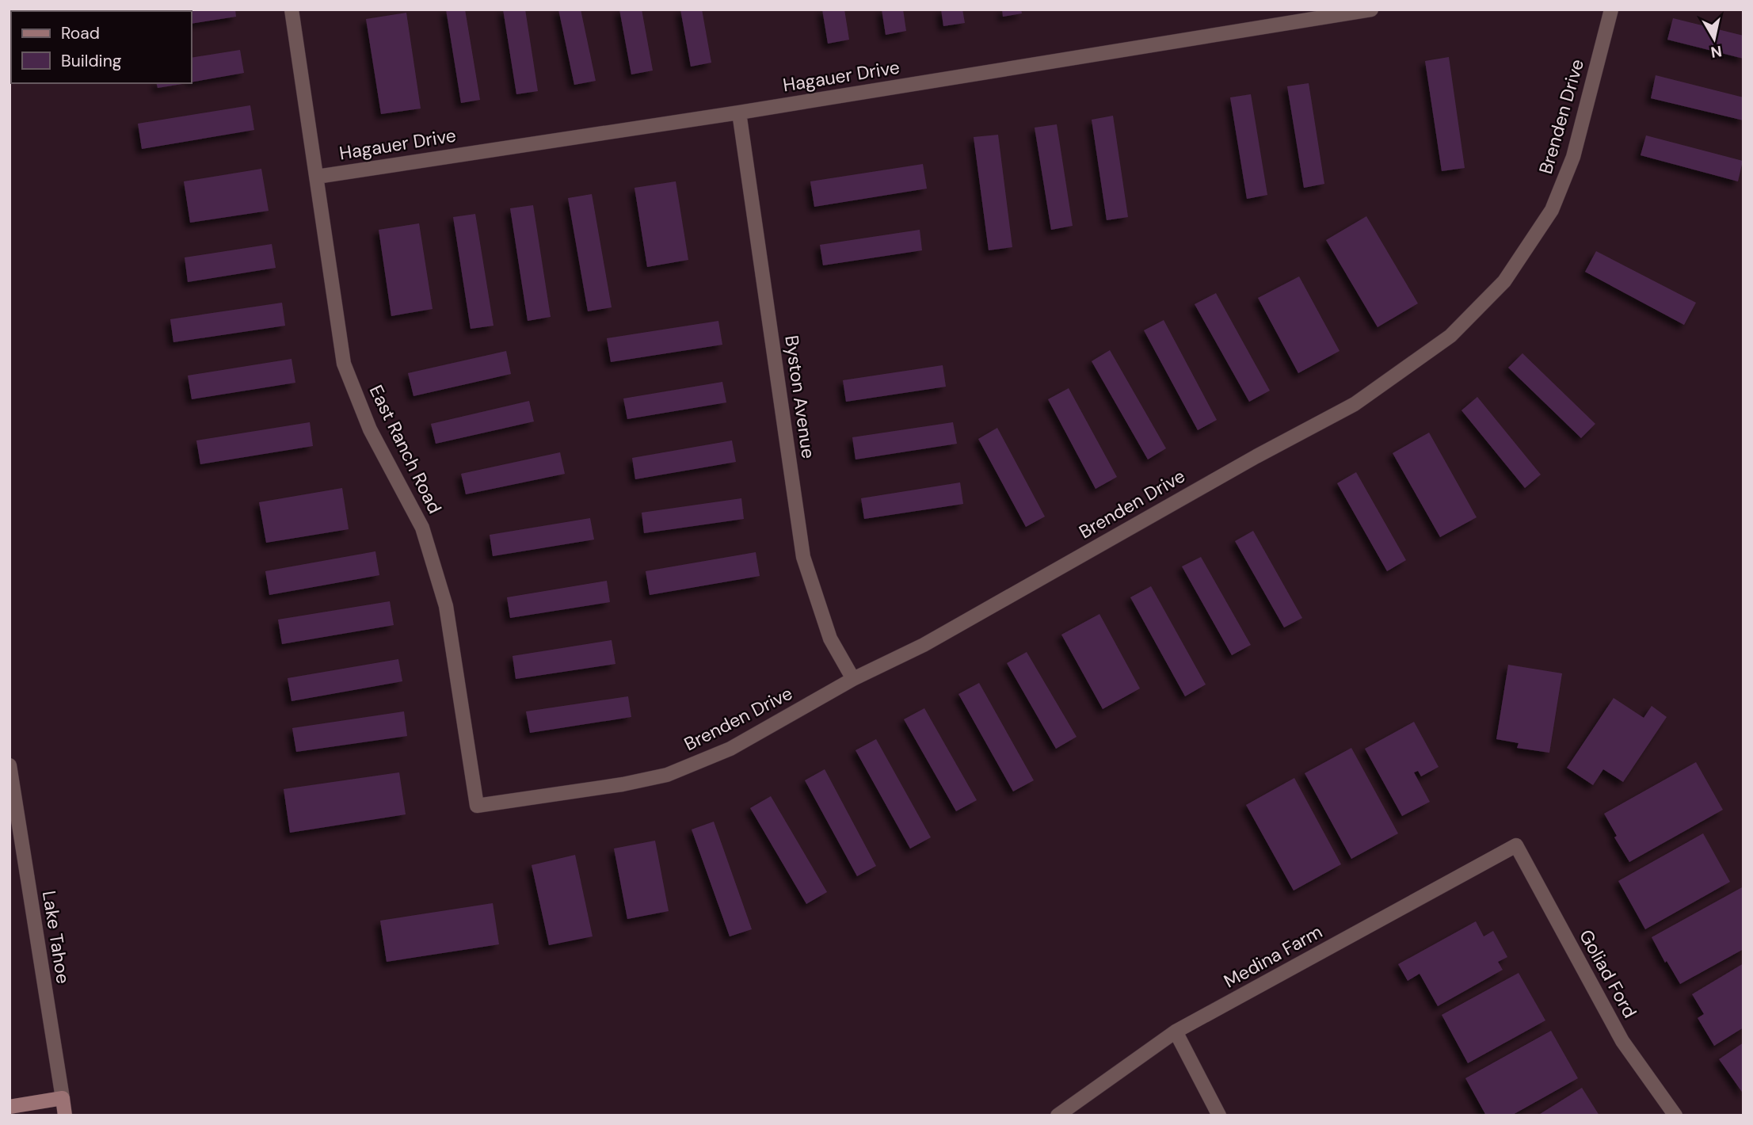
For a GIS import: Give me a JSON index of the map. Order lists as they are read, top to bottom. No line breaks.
{"streets":{"street":["Hagauer Drive","Brenden Drive","Byston Avenue","East Ranch Road","Lake Tahoe","Medina Farm","Goliad Ford"]},"crossings":[["Hagauer Drive","Byston Avenue"],["Hagauer Drive","East Ranch Road"],["Brenden Drive","Byston Avenue"],["Brenden Drive","East Ranch Road"],["Medina Farm","Goliad Ford"]],"legend":["Road","Building"],"north":"bottom"}
